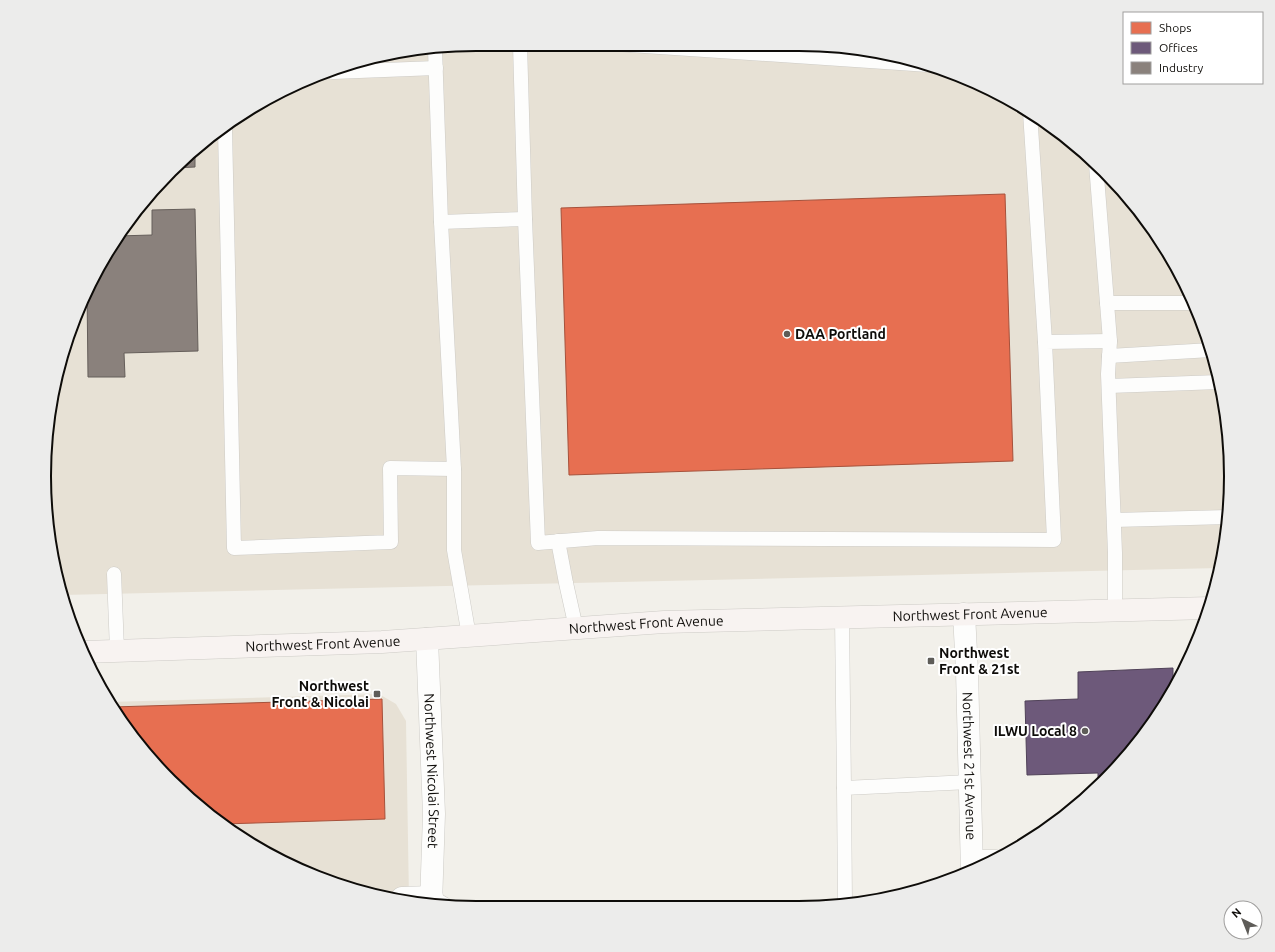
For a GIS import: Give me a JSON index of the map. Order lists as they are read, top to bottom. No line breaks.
{"streets":{"main road":["Northwest Front Avenue"],"street":["Northwest 21st Avenue","Northwest Nicolai Street"]},"crossings":[["Northwest Front Avenue","Northwest 21st Avenue"],["Northwest Front Avenue","Northwest Nicolai Street"]],"places":{"other":["DAA Portland","ILWU Local 8"],"transit":["Northwest Front & 21st","Northwest Front & Nicolai"]},"legend":["Shops","Offices","Industry"],"north":"top left"}
